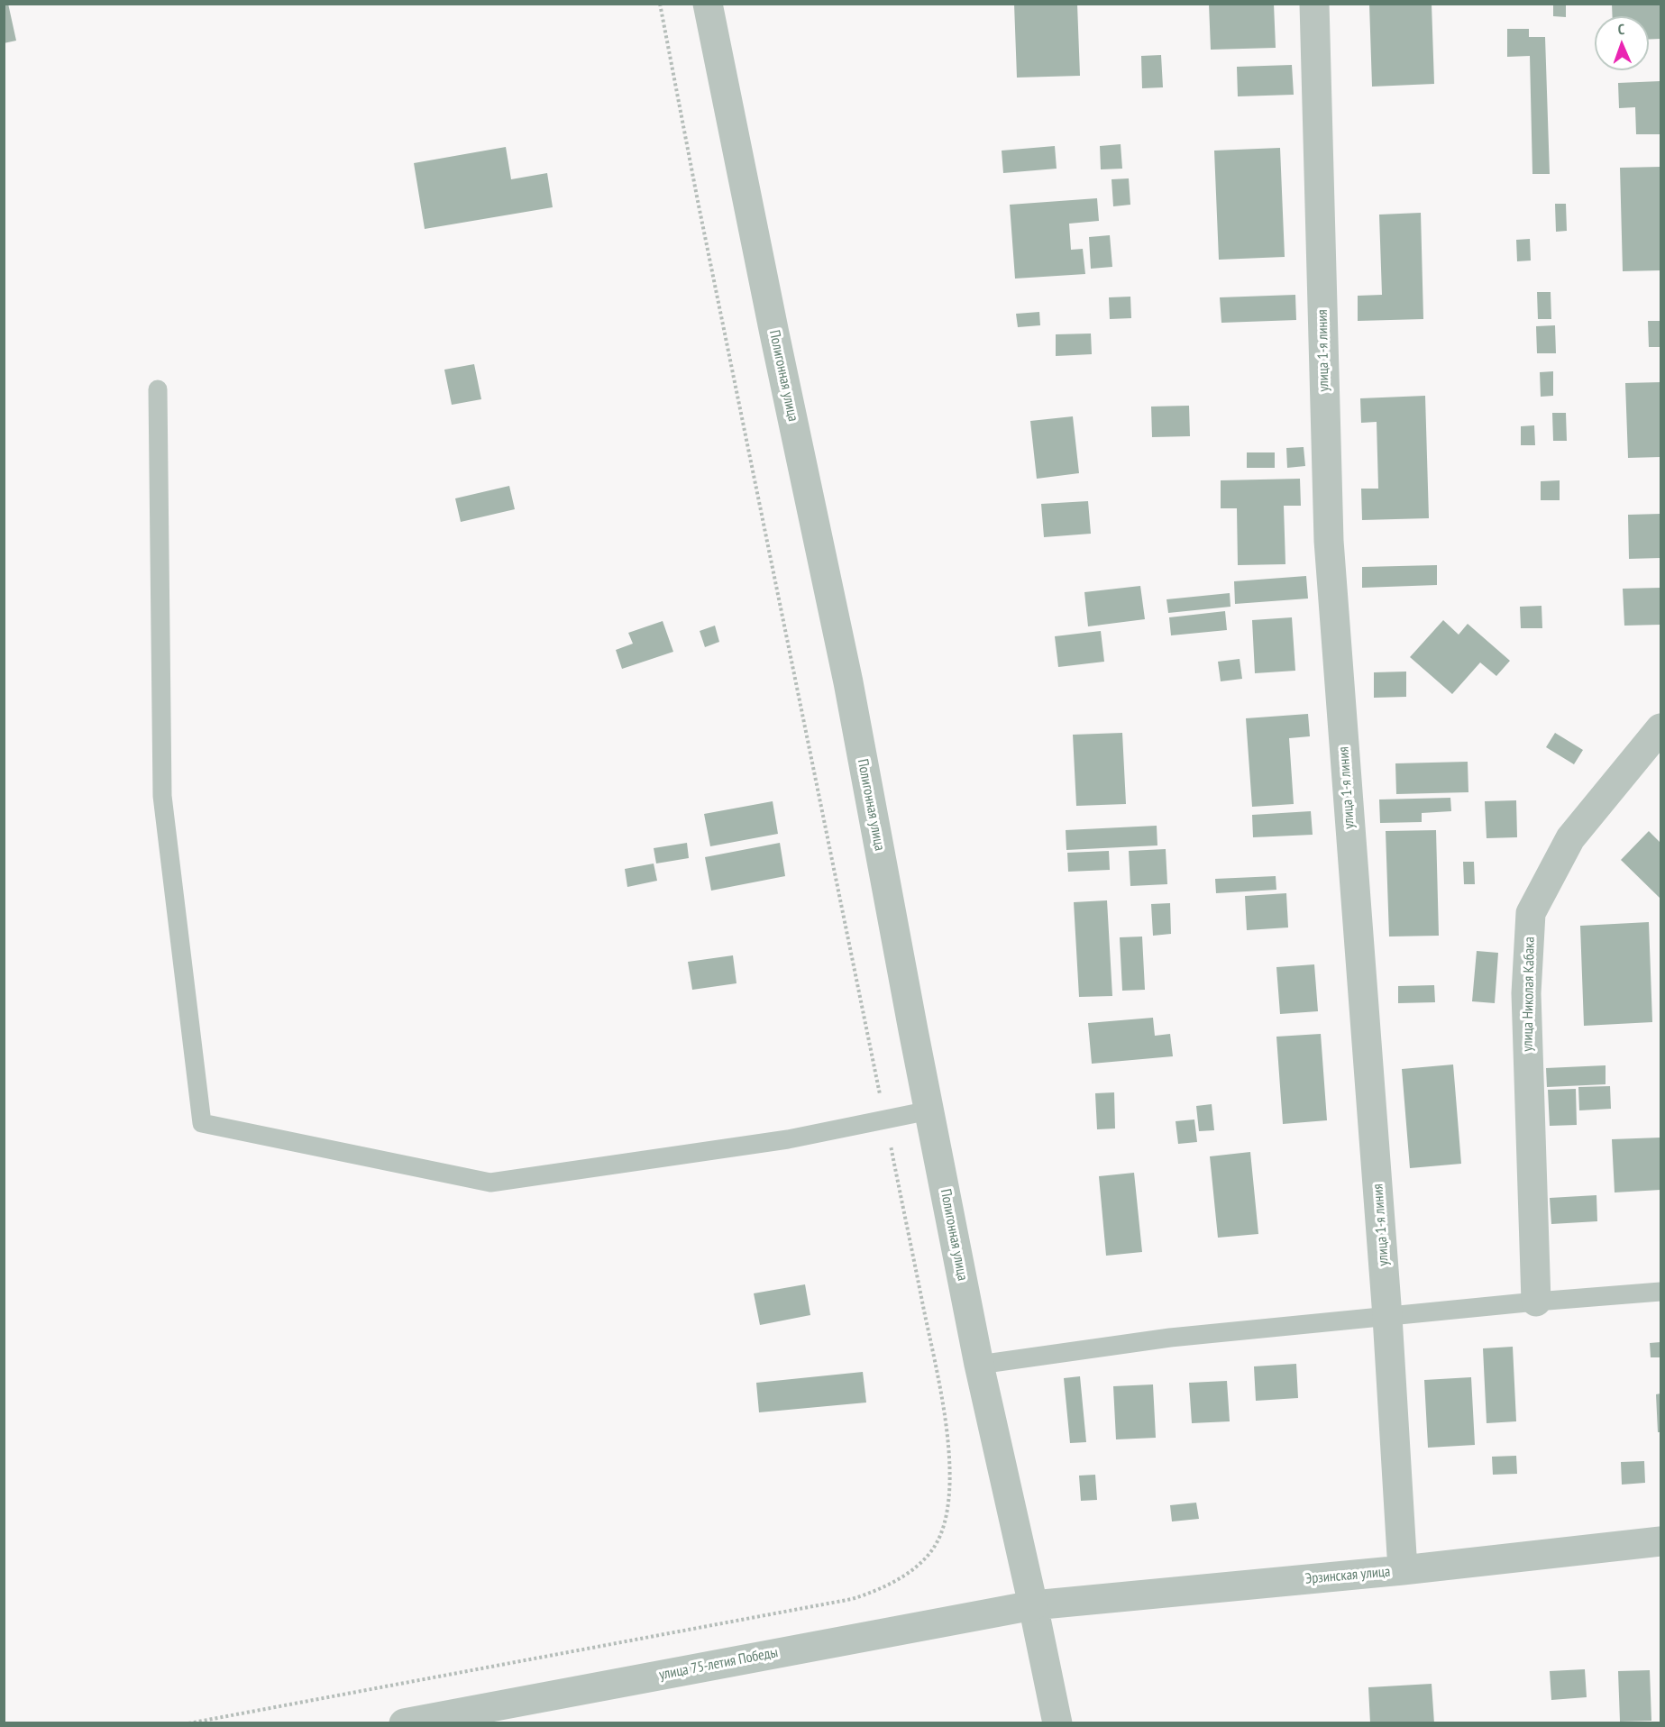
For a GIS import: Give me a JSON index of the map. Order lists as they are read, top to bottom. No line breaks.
{"streets":{"street":["улица 1-я линия","Полигонная улица","улица Николая Кабака","Эрзинская улица","улица 75-летия Победы"]},"crossings":[["улица 1-я линия","Эрзинская улица"],["Полигонная улица","Эрзинская улица"],["Полигонная улица","улица 75-летия Победы"],["Эрзинская улица","улица 75-летия Победы"]],"north":"top"}
